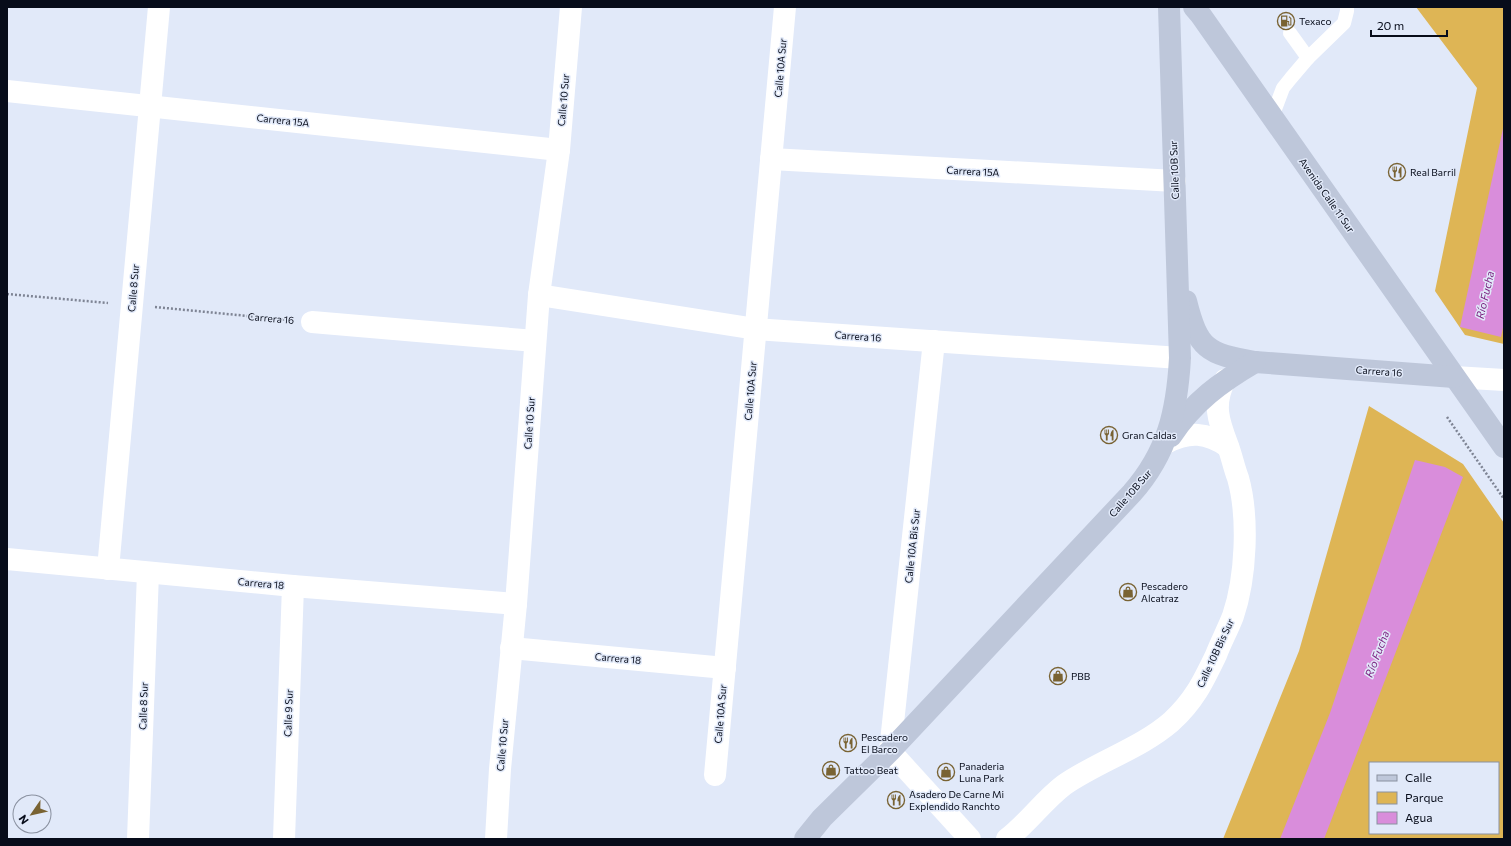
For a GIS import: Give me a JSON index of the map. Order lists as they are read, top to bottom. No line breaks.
{"streets":{"main road":["Calle 10B Sur","Avenida Calle 11 Sur","Carrera 16"],"street":["Calle 10A Sur","Calle 10 Sur","Carrera 15A","Calle 8 Sur","Calle 10A Bis Sur","Carrera 18","Calle 10B Bis Sur","Calle 9 Sur"]},"crossings":[["Calle 10A Sur","Carrera 15A"],["Calle 10A Sur","Carrera 16"],["Calle 10A Sur","Carrera 18"],["Calle 10 Sur","Carrera 15A"],["Calle 10 Sur","Carrera 16"],["Calle 10 Sur","Carrera 18"],["Carrera 15A","Calle 10B Sur"],["Carrera 15A","Calle 8 Sur"],["Calle 10B Sur","Carrera 16"],["Calle 10B Sur","Calle 10A Bis Sur"],["Avenida Calle 11 Sur","Carrera 16"],["Calle 8 Sur","Carrera 16"],["Calle 8 Sur","Carrera 18"],["Carrera 16","Calle 10A Bis Sur"],["Carrera 18","Calle 9 Sur"]],"water":["Río Fucha"],"places":{"fuel station":["Texaco"],"restaurant":["Real Barril","Gran Caldas","Pescadero El Barco","Asadero De Carne Mi Explendido Ranchto"],"shop":["Pescadero Alcatraz","PBB","Tattoo Beat","Panaderia Luna Park"]},"legend":["Calle","Parque","Agua"],"scale_bar":"20 m","north":"bottom left"}
